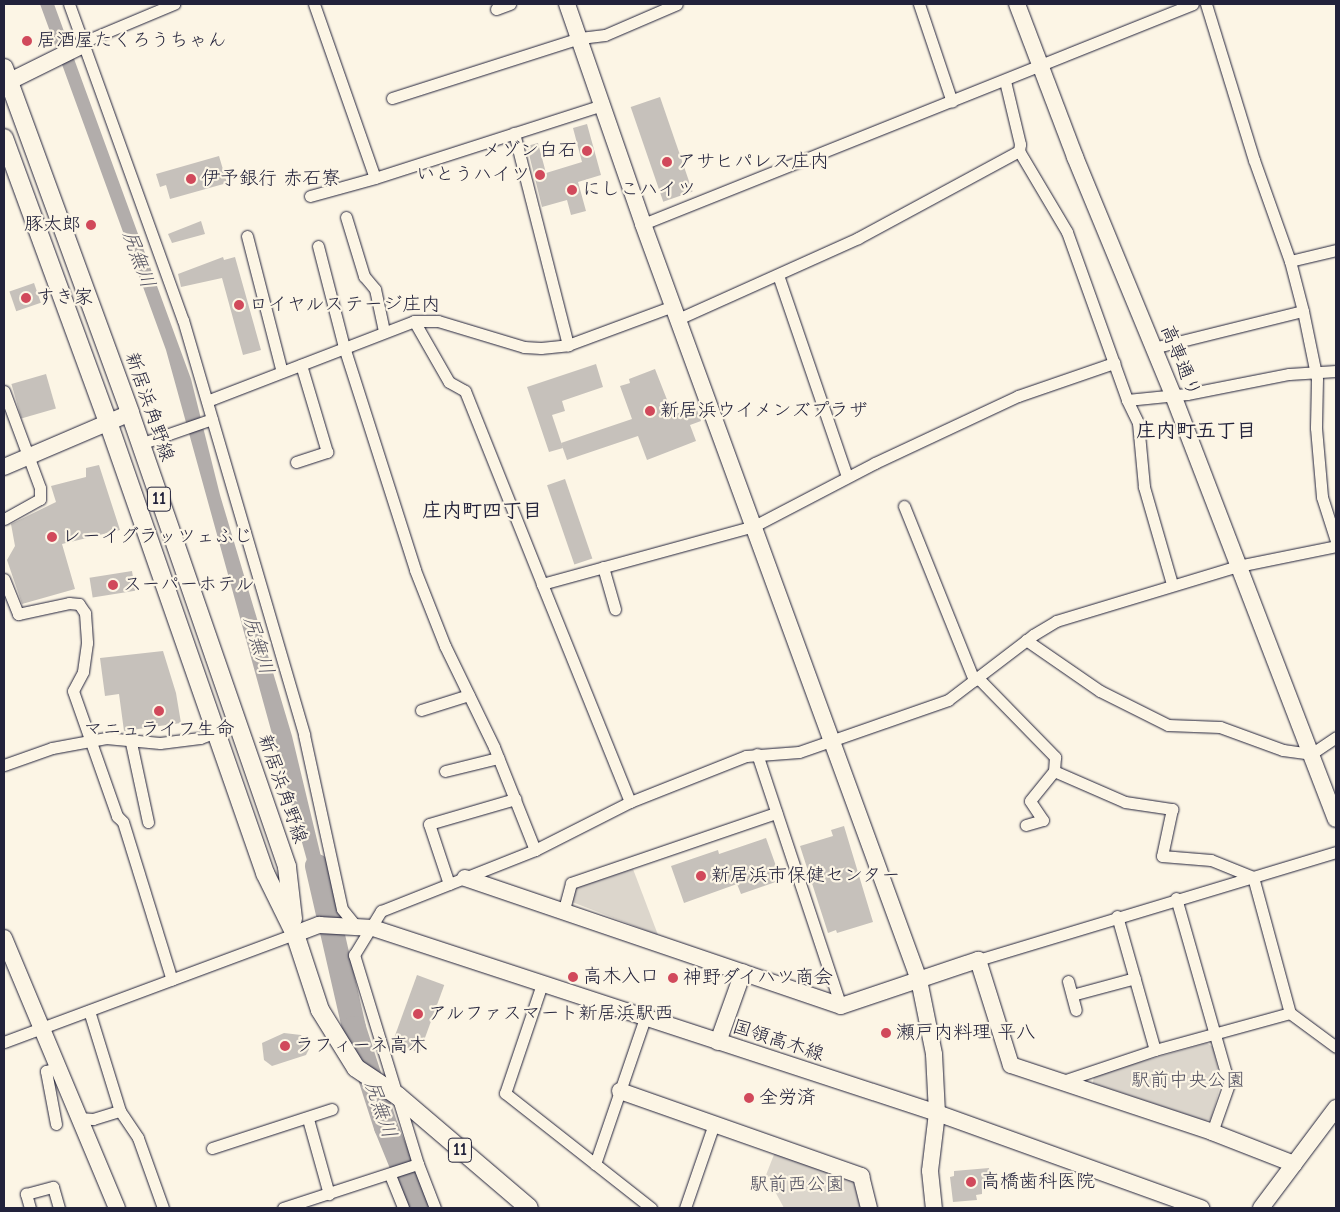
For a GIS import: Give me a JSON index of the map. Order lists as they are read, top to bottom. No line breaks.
{"streets":{"main road":["新居浜角野線","11"],"street":["高専通り","国領高木線"]},"crossings":[["新居浜角野線","11"],["新居浜角野線","国領高木線"]],"districts":["庄内町五丁目","庄内町四丁目"],"water":["尻無川"],"parks":["駅前中央公園","駅前西公園"],"places":["居酒屋たくろうちゃん","メゾン白石","アサヒパレス庄内","いとうハイツ","伊予銀行 赤石寮","にしこハイツ","豚太郎","すき家","ロイヤルステージ庄内","新居浜ウイメンズプラザ","レーイグラッツェふじ","スーパーホテル","マニュライフ生命","新居浜市保健センター","高木入口","神野ダイハツ商会","アルファスマート新居浜駅西","瀬戸内料理 平八","ラフィーネ高木","全労済","高橋歯科医院"]}
